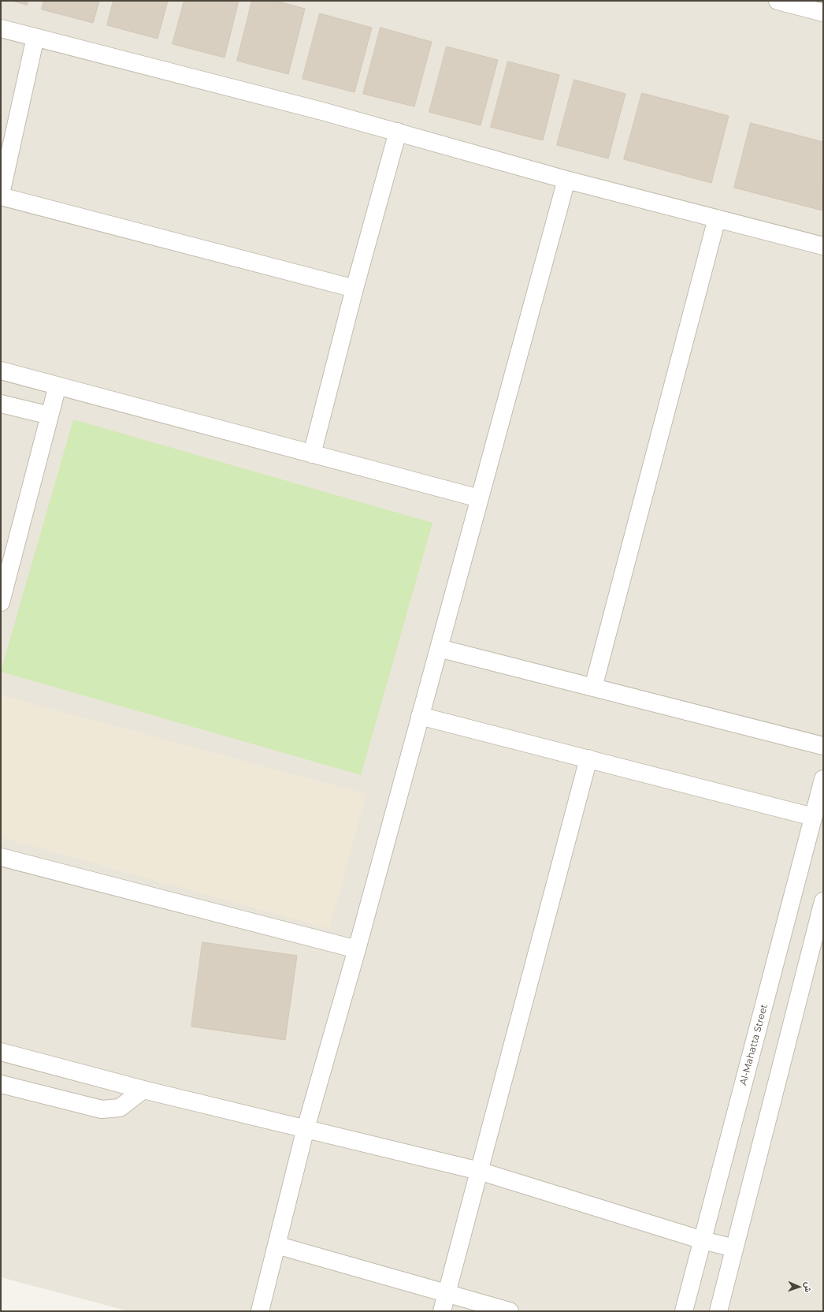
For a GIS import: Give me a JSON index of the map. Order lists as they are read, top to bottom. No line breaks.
{"streets":{"street":["Al-Mahatta Street"]},"north":"right"}
